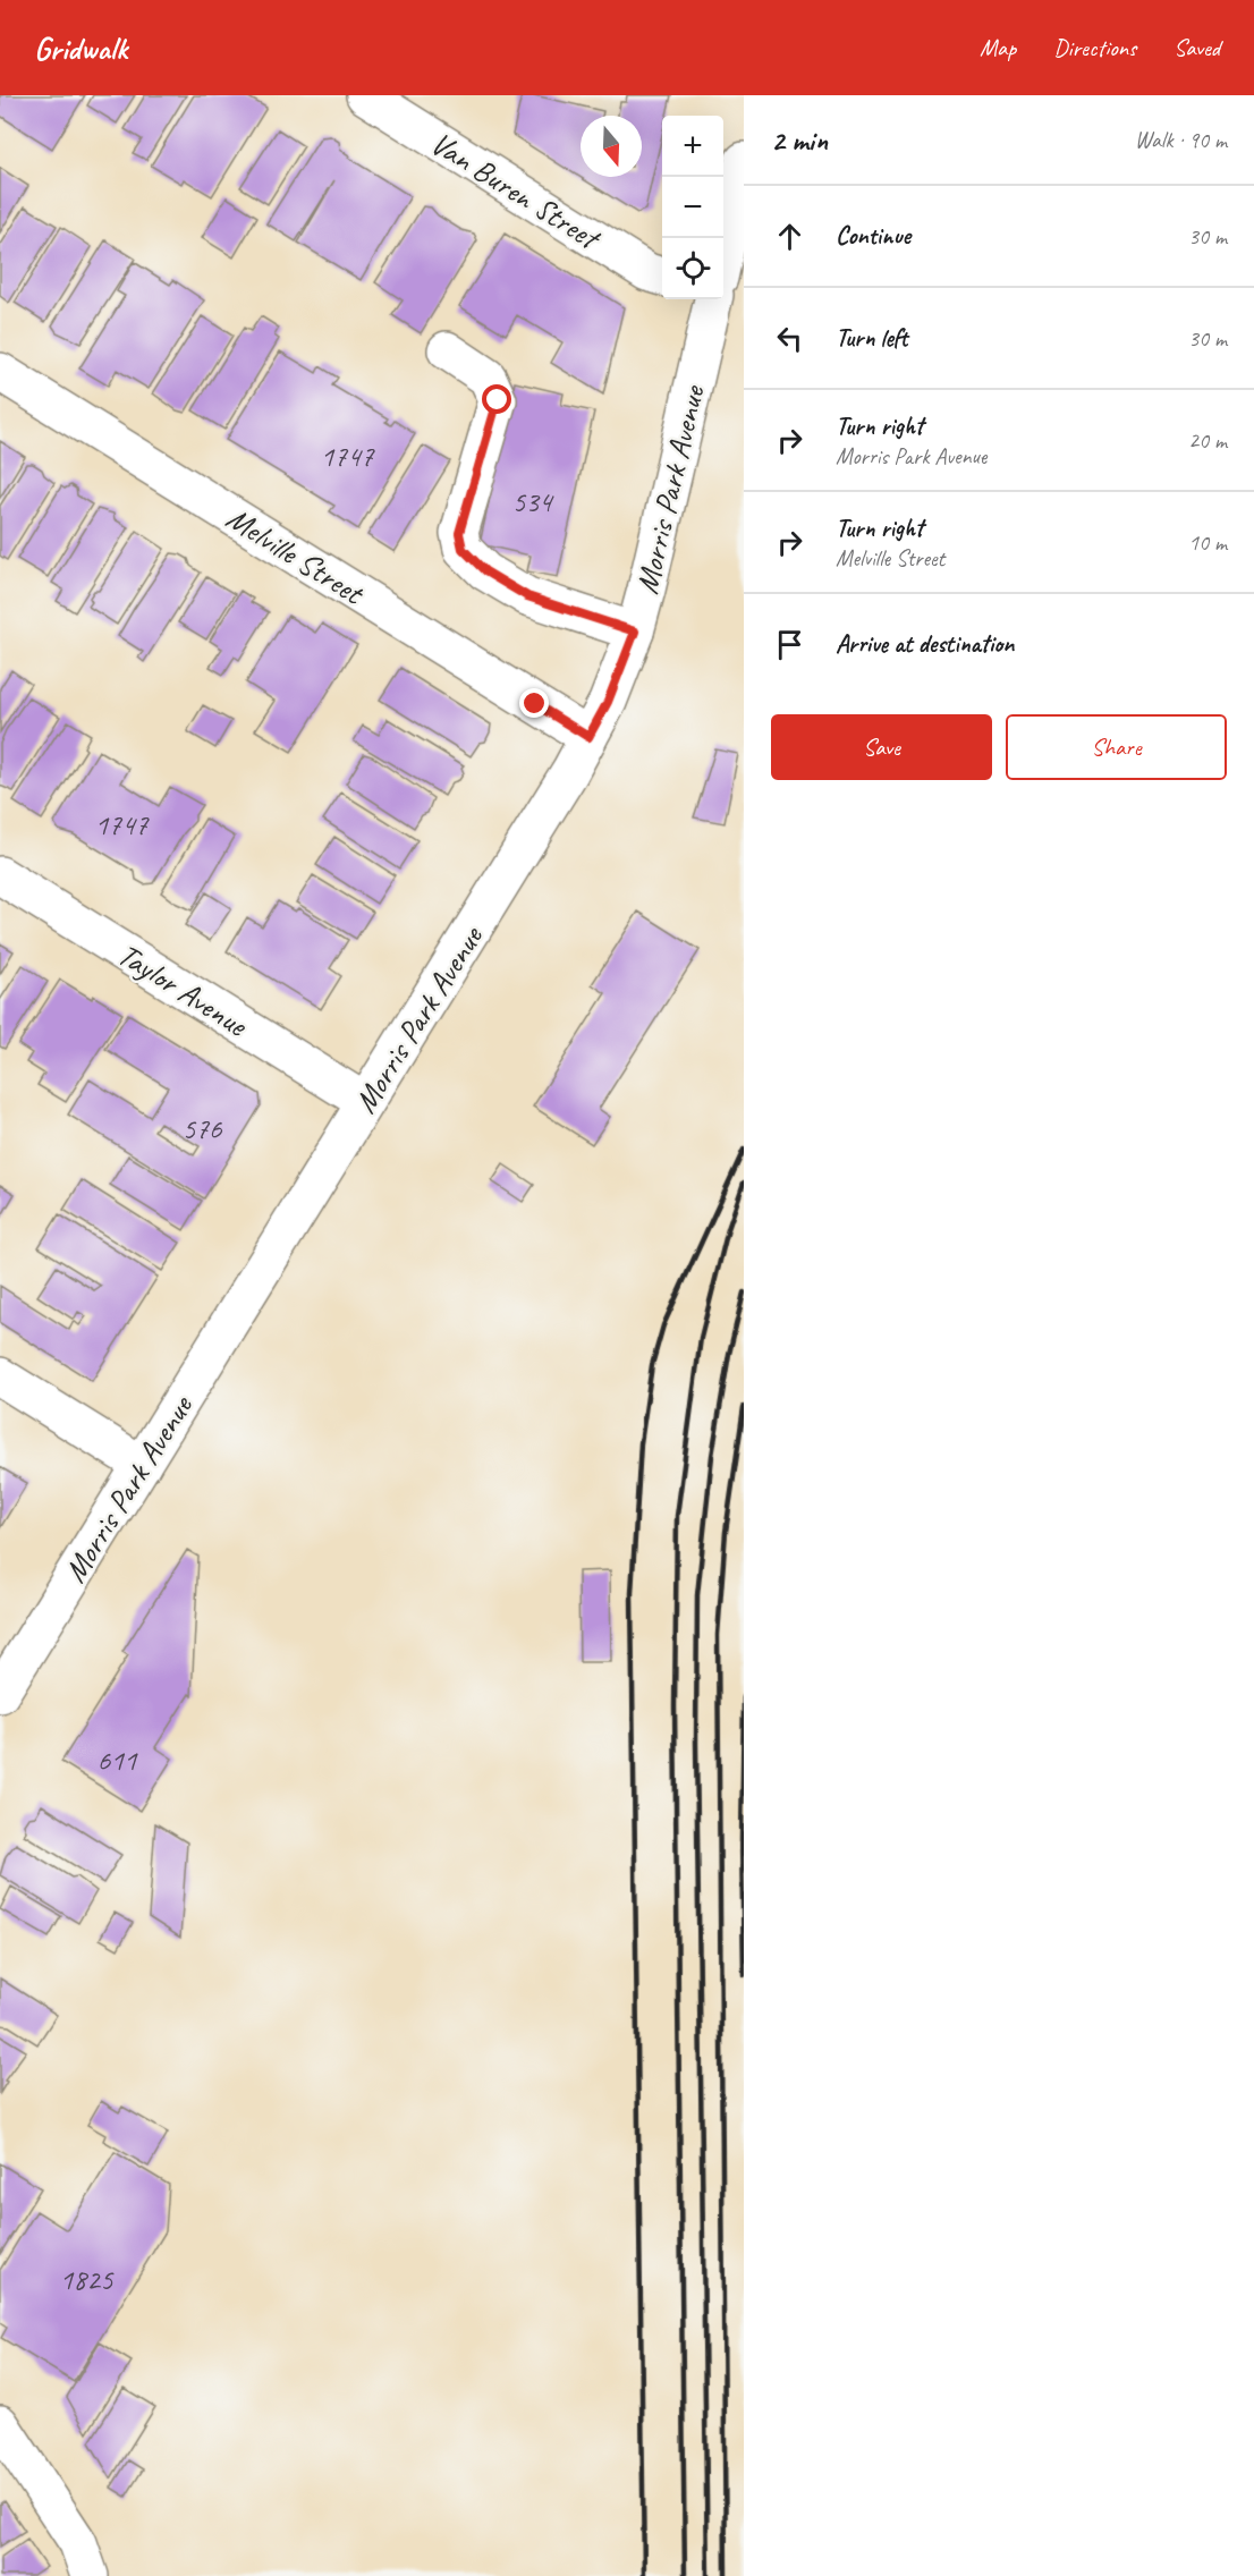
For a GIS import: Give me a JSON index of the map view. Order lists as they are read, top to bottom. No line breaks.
{"streets":{"street":["Van Buren Street","Morris Park Avenue","Melville Street","Taylor Avenue"]},"crossings":[["Morris Park Avenue","Melville Street"],["Morris Park Avenue","Taylor Avenue"]],"house_numbers":["1747","534","1747","576","611","1825"],"north":"bottom","page":{"header":"Gridwalk","nav":["Map","Directions","Saved"],"heading":["2 min","Walk · 90 m"],"map_buttons":["+","−"],"list":[["Continue","30 m"],["Turn left","30 m"],["Turn right","Morris Park Avenue","20 m"],["Turn right","Melville Street","10 m"],"Arrive at destination"],"buttons":["Save","Share"]}}
